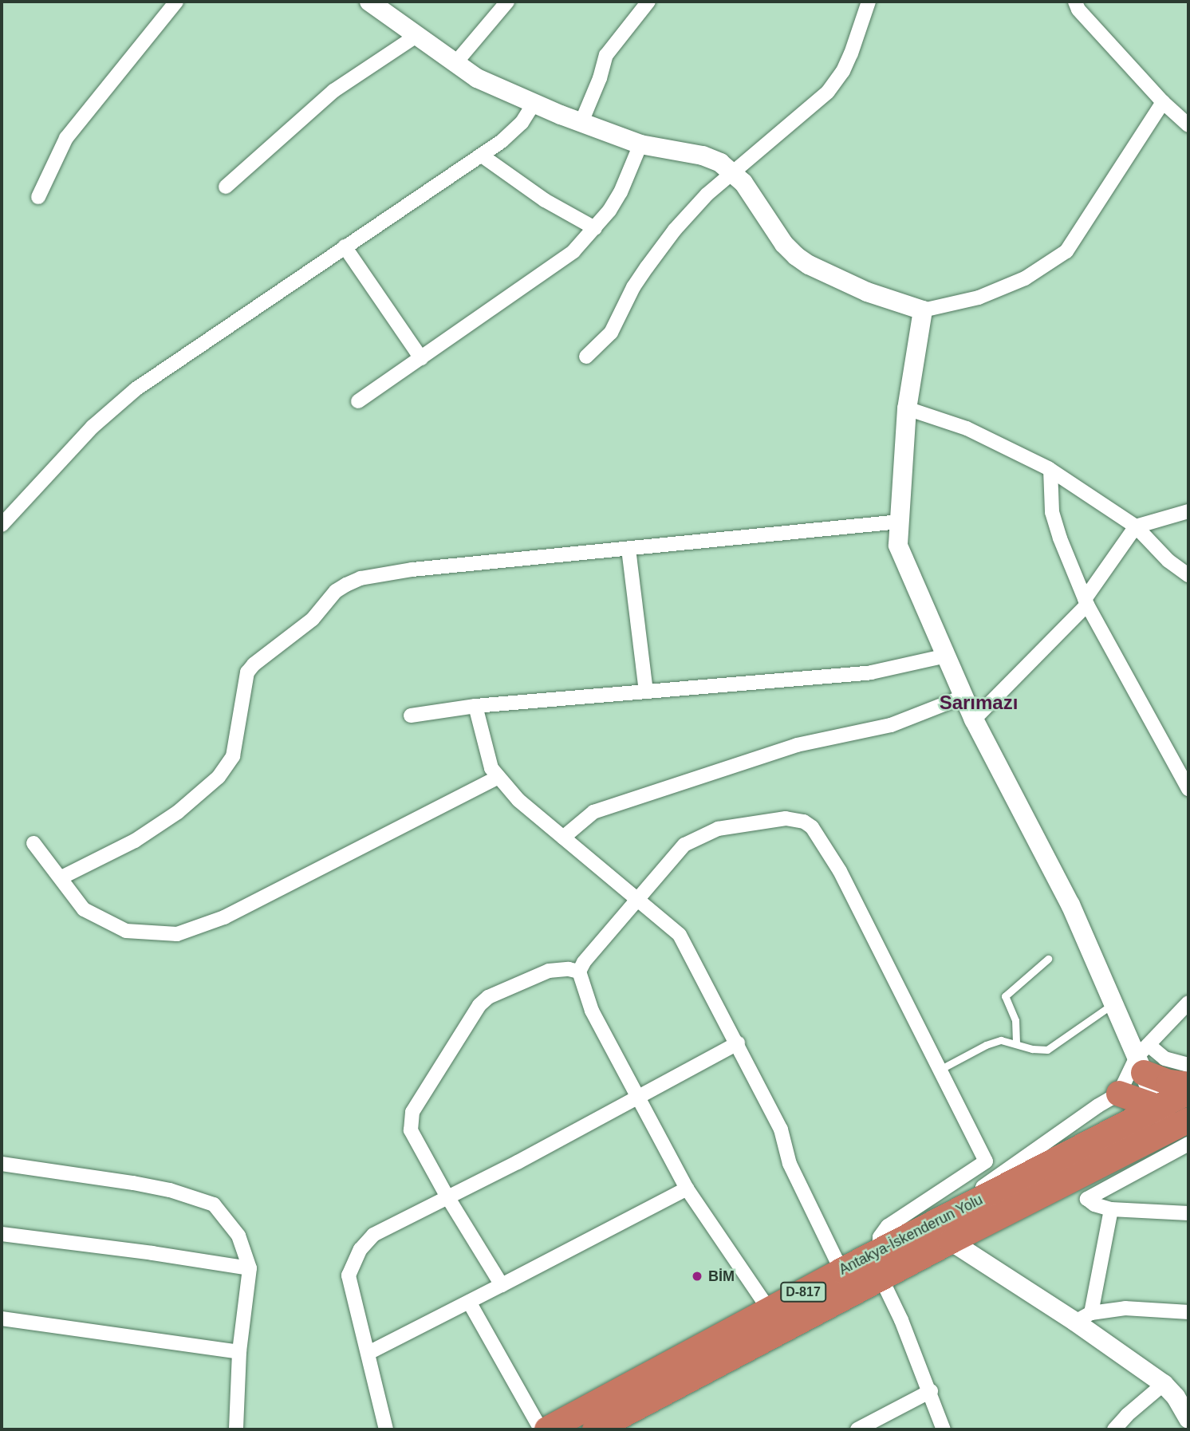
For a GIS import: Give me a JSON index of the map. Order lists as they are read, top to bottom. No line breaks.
{"streets":{"highway":["Antakya-İskenderun Yolu","D-817"]},"districts":["Sarımazı"],"places":["BİM"]}
